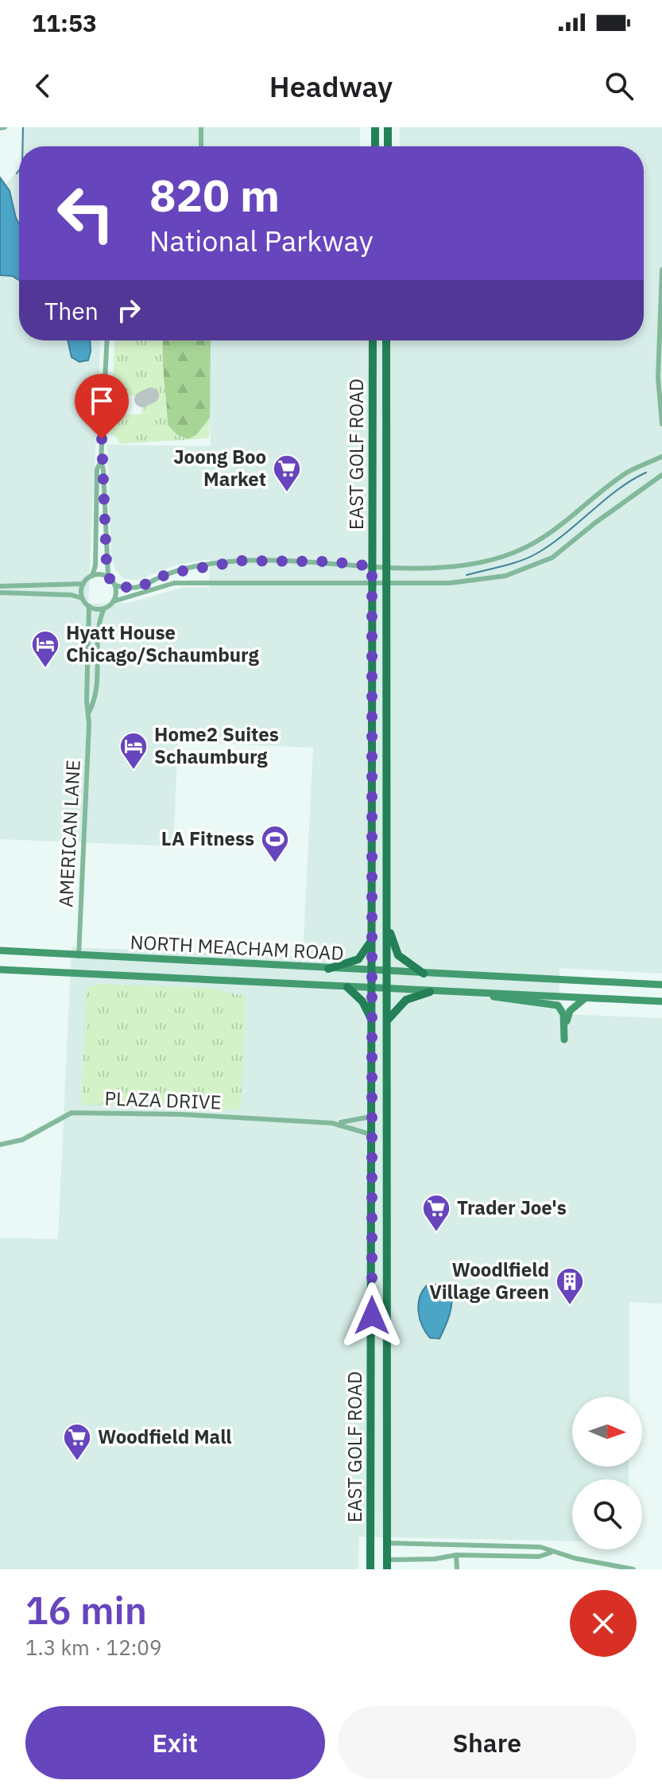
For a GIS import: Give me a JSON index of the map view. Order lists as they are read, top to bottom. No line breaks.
{"streets":{"main road":["EAST GOLF ROAD","NORTH MEACHAM ROAD"],"street":["AMERICAN LANE","PLAZA DRIVE"]},"crossings":[["EAST GOLF ROAD","NORTH MEACHAM ROAD"],["EAST GOLF ROAD","PLAZA DRIVE"],["AMERICAN LANE","NORTH MEACHAM ROAD"]],"places":{"supermarket":["Joong Boo Market","Trader Joe's","Woodfield Mall"],"hotel":["Hyatt House Chicago/Schaumburg","Home2 Suites Schaumburg"],"sports":["LA Fitness"],"building":["Woodlfield Village Green"]},"north":"right","page":{"status":"11:53","header":"Headway","turn":["820 m","National Parkway"],"then":"Then","heading":["16 min","1.3 km · 12:09"],"buttons":["Exit","Share"]}}
